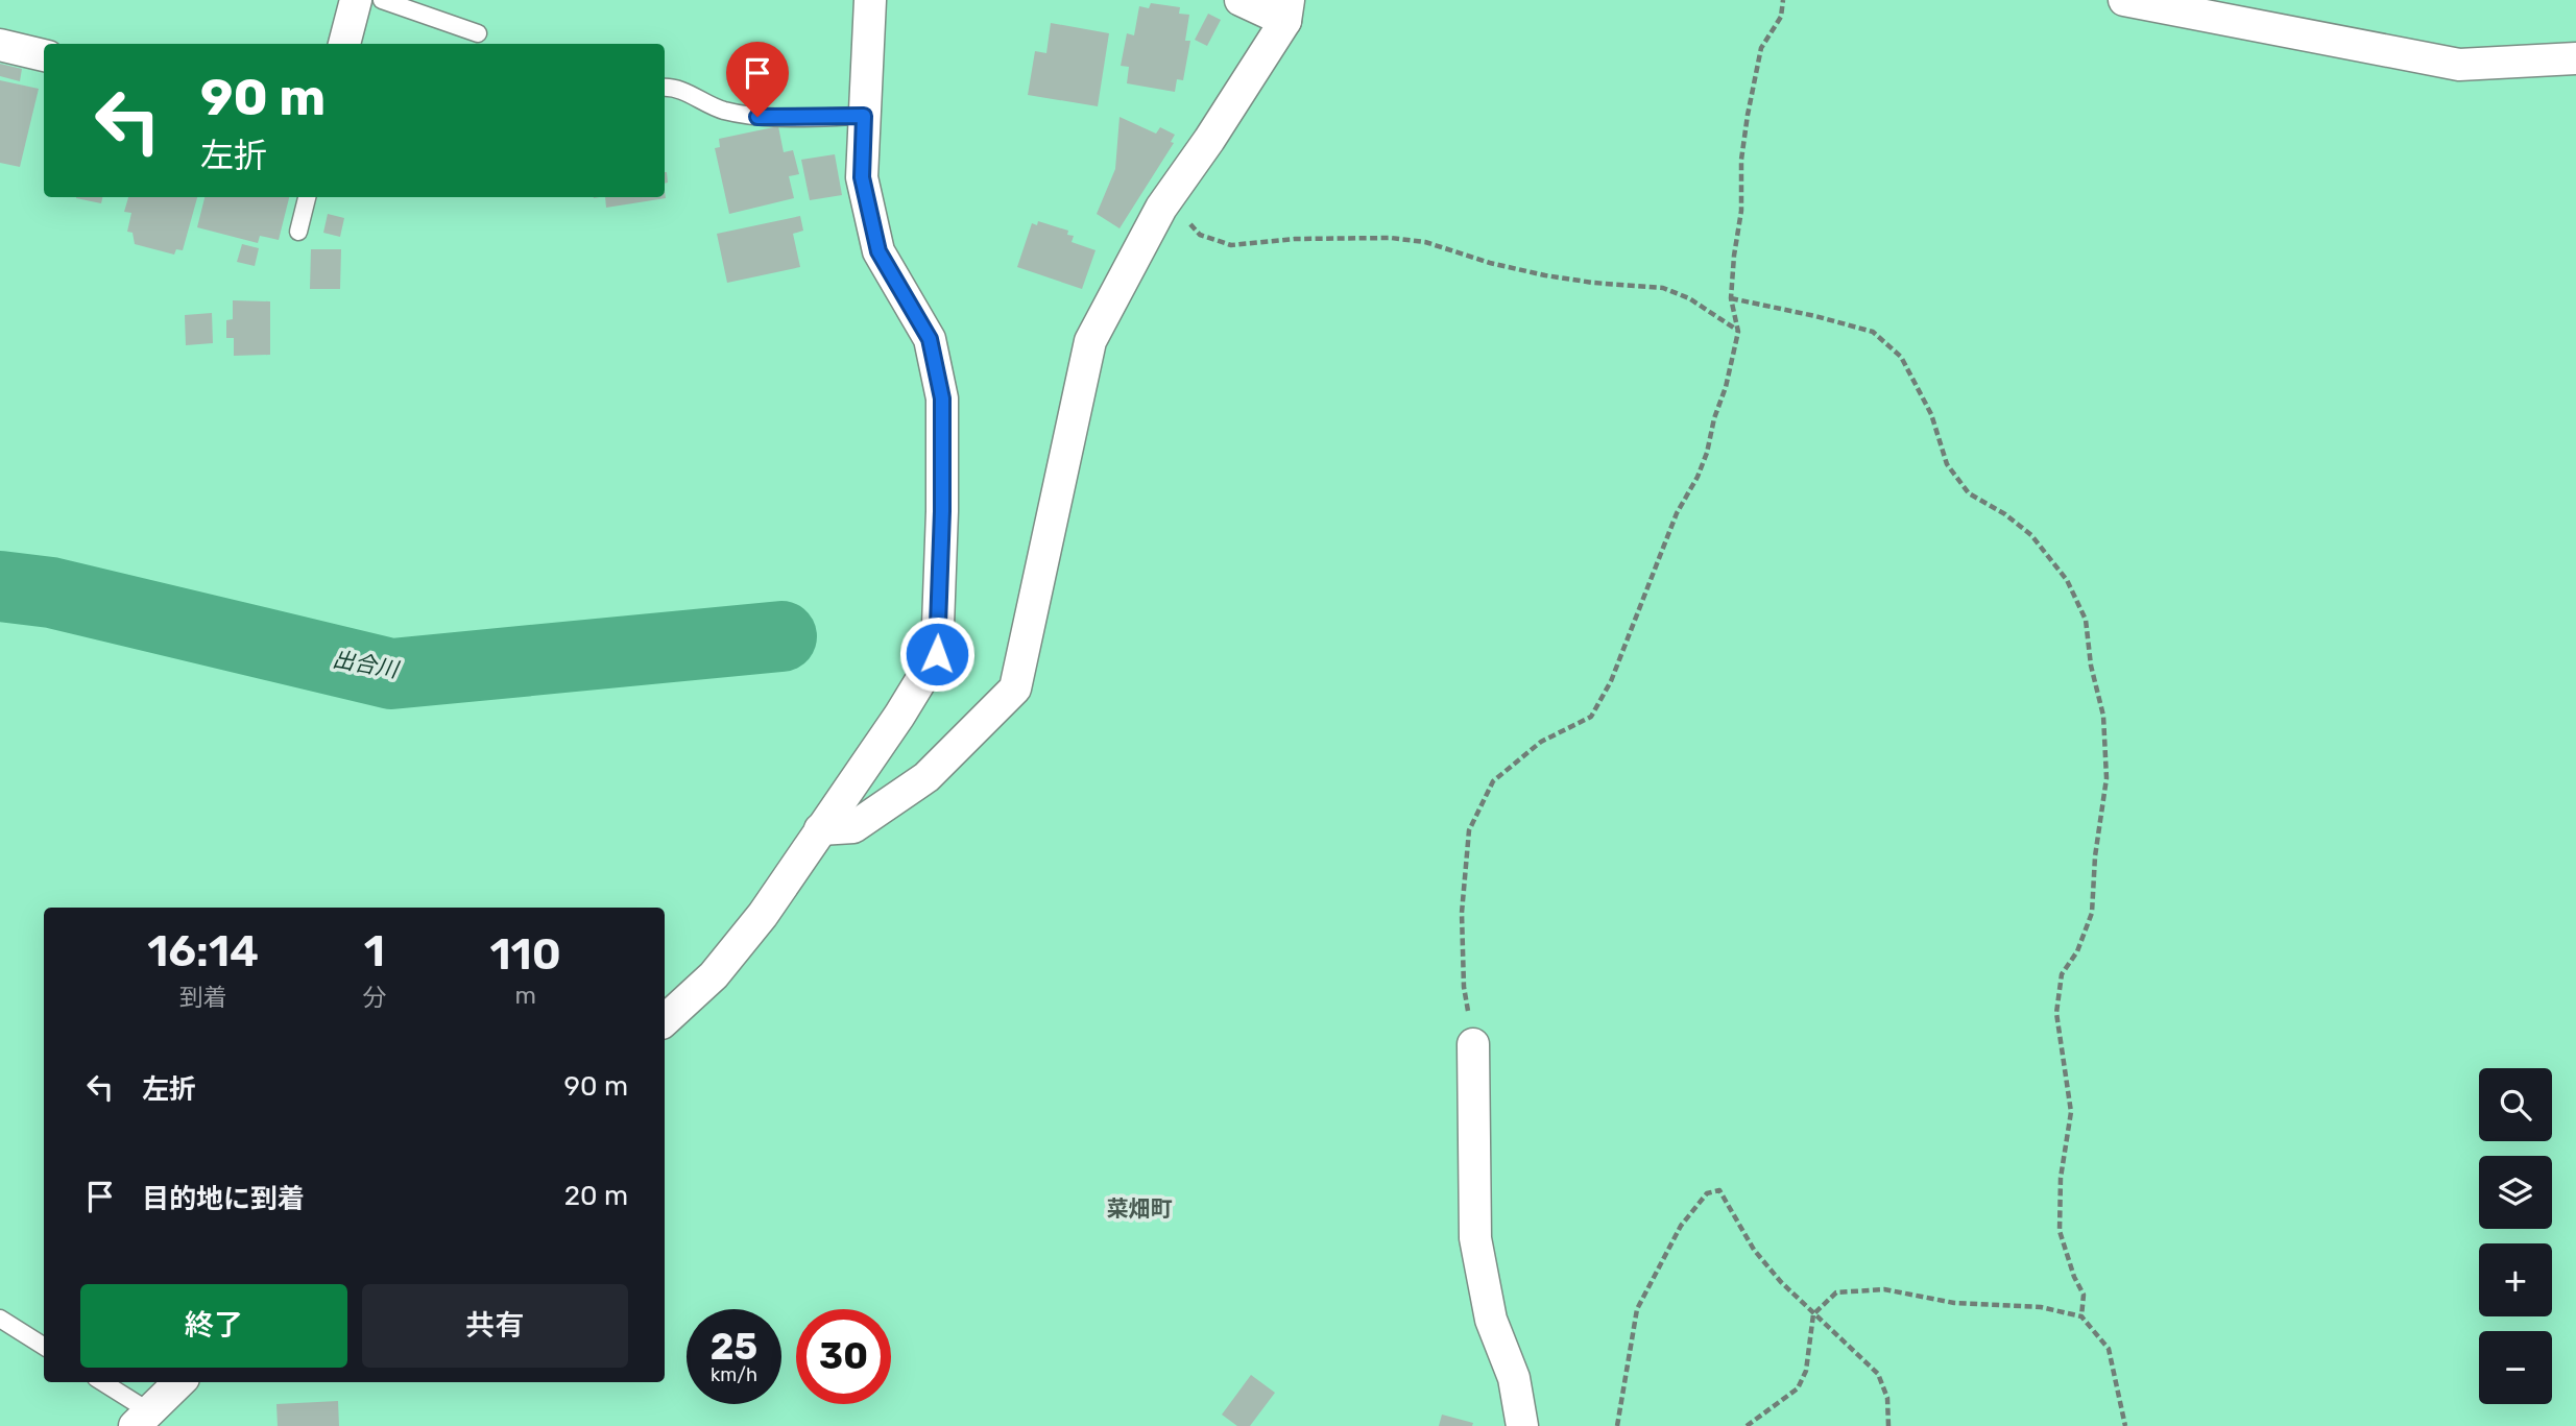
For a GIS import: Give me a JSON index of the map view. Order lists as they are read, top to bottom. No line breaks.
{"districts":["菜畑町"],"water":["出合川"],"page":{"turn":["90 m","左折"],"eta":["16:14","到着","1","分","110","m"],"list":[{"name":"左折","value":"90 m"},{"name":"目的地に到着","value":"20 m"}],"map_buttons":["+","−"],"buttons":["終了","共有"],"speed":"25 km/h","limit":"30"}}
